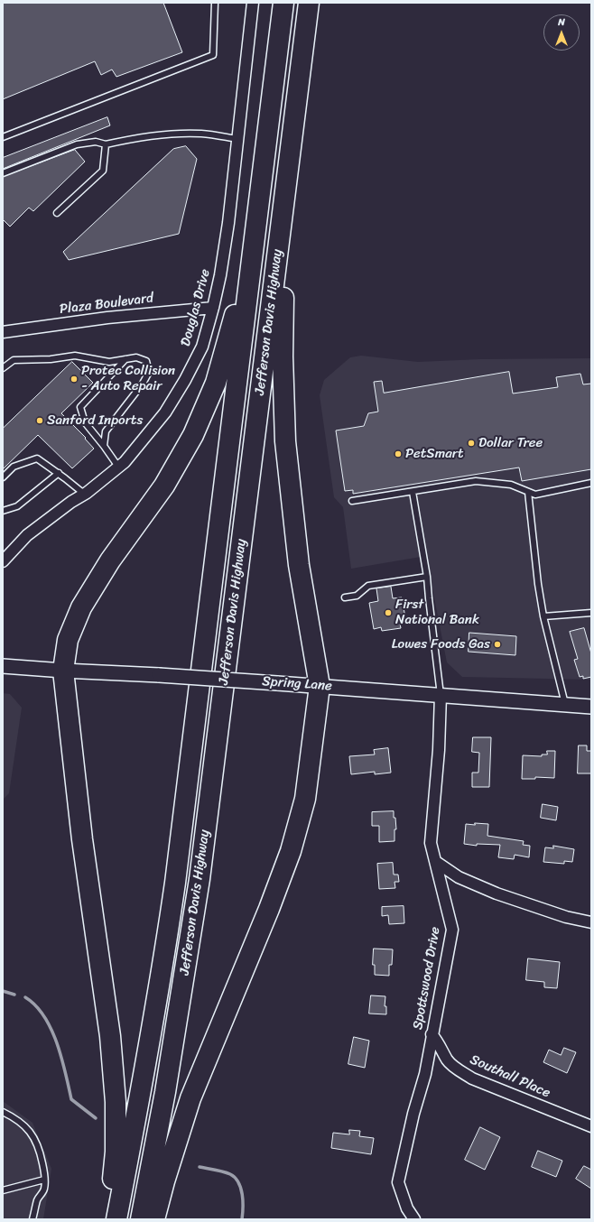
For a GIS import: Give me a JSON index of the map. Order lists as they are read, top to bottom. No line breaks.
{"streets":{"highway":["Jefferson Davis Highway"],"street":["Plaza Boulevard","Douglas Drive","Spring Lane","Spottswood Drive","Southall Place"]},"crossings":[["Plaza Boulevard","Douglas Drive"],["Spring Lane","Spottswood Drive"],["Spottswood Drive","Southall Place"]],"places":["Protec Collision - Auto Repair","Sanford Inports","Dollar Tree","PetSmart","First National Bank","Lowes Foods Gas"],"north":"top"}
